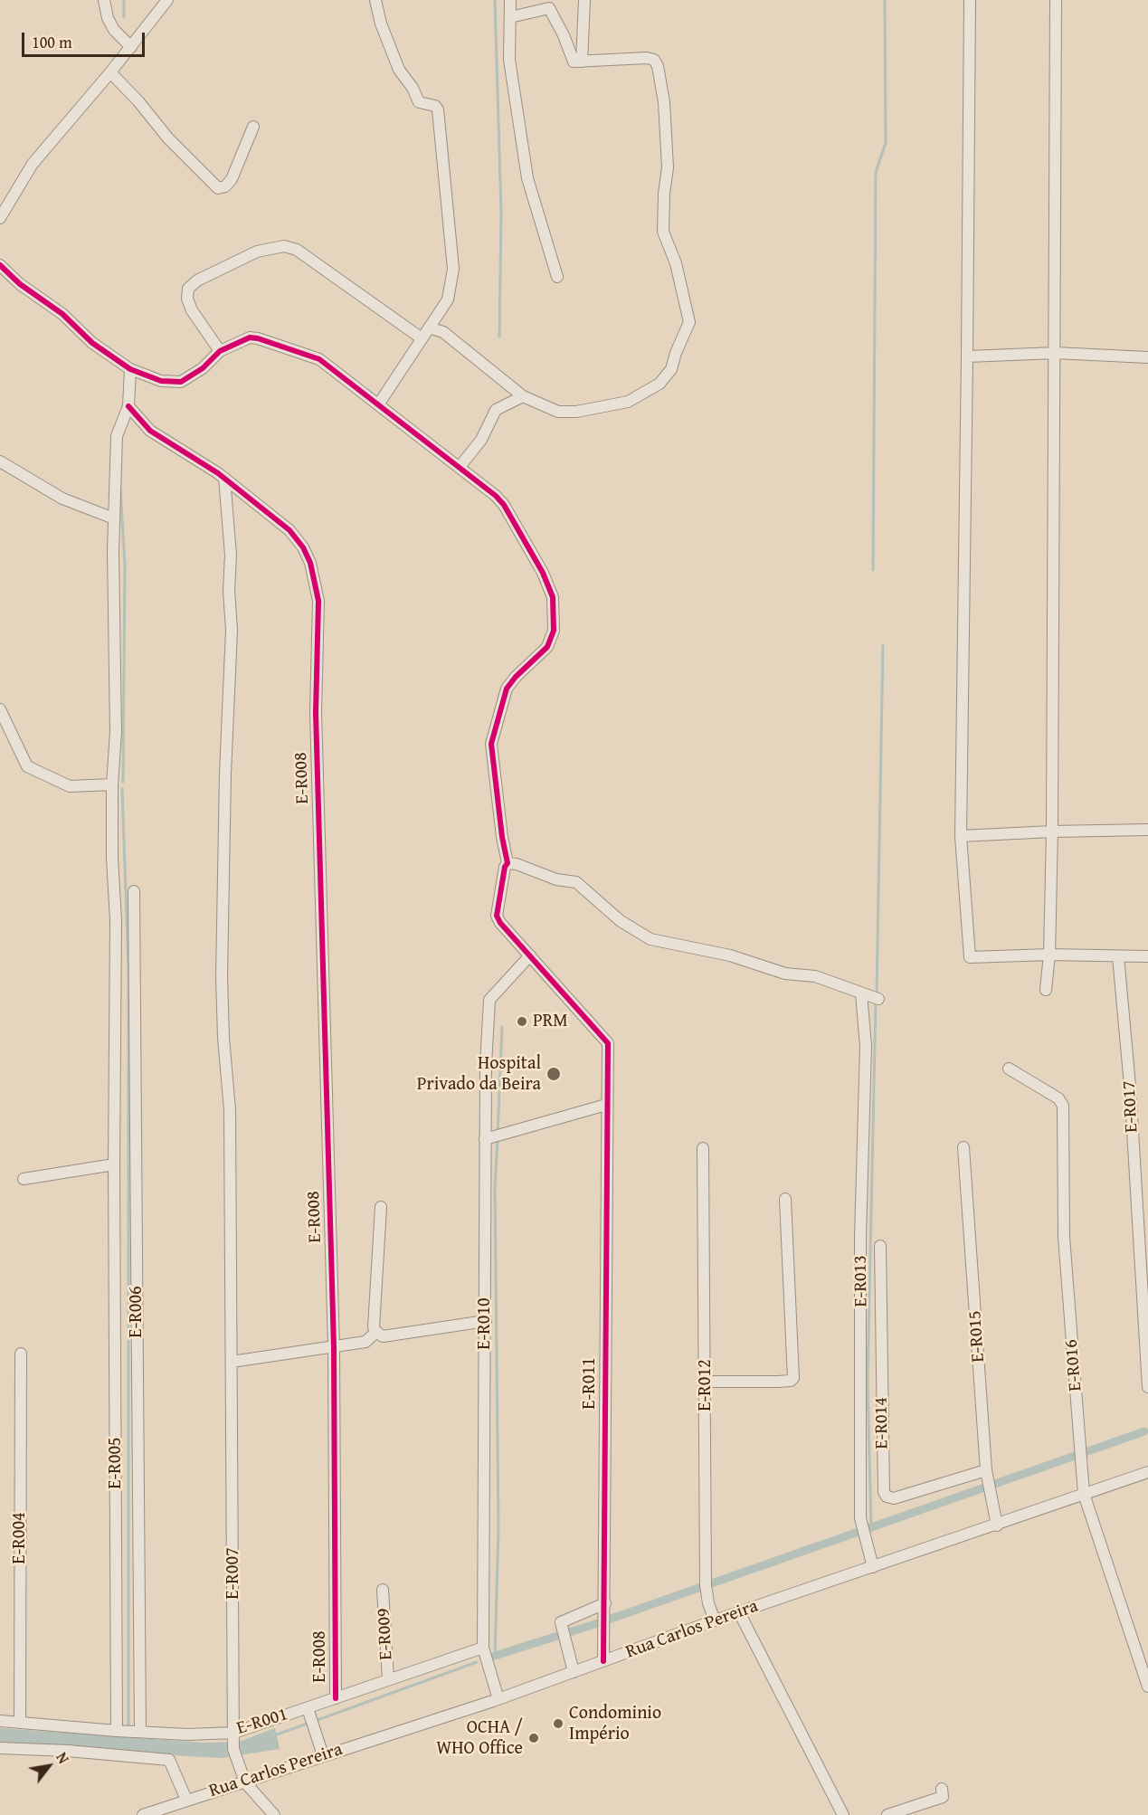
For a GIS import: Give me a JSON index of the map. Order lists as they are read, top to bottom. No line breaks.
{"streets":{"street":["E-R008","E-R017","E-R013","E-R006","E-R010","E-R015","E-R016","E-R011","E-R012","E-R014","E-R005","E-R004","E-R007","Rua Carlos Pereira","E-R009","E-R001"]},"crossings":[["E-R008","E-R007"],["E-R008","E-R001"],["E-R013","Rua Carlos Pereira"],["E-R006","E-R001"],["E-R010","E-R011"],["E-R010","Rua Carlos Pereira"],["E-R010","E-R001"],["E-R015","E-R014"],["E-R015","Rua Carlos Pereira"],["E-R016","Rua Carlos Pereira"],["E-R011","Rua Carlos Pereira"],["E-R012","Rua Carlos Pereira"],["E-R005","E-R001"],["E-R004","E-R001"],["E-R007","Rua Carlos Pereira"],["E-R007","E-R001"],["E-R009","E-R001"]],"places":["PRM","Hospital Privado da Beira","Condominio Império","OCHA / WHO Office"],"scale_bar":"100 m","north":"top right"}
